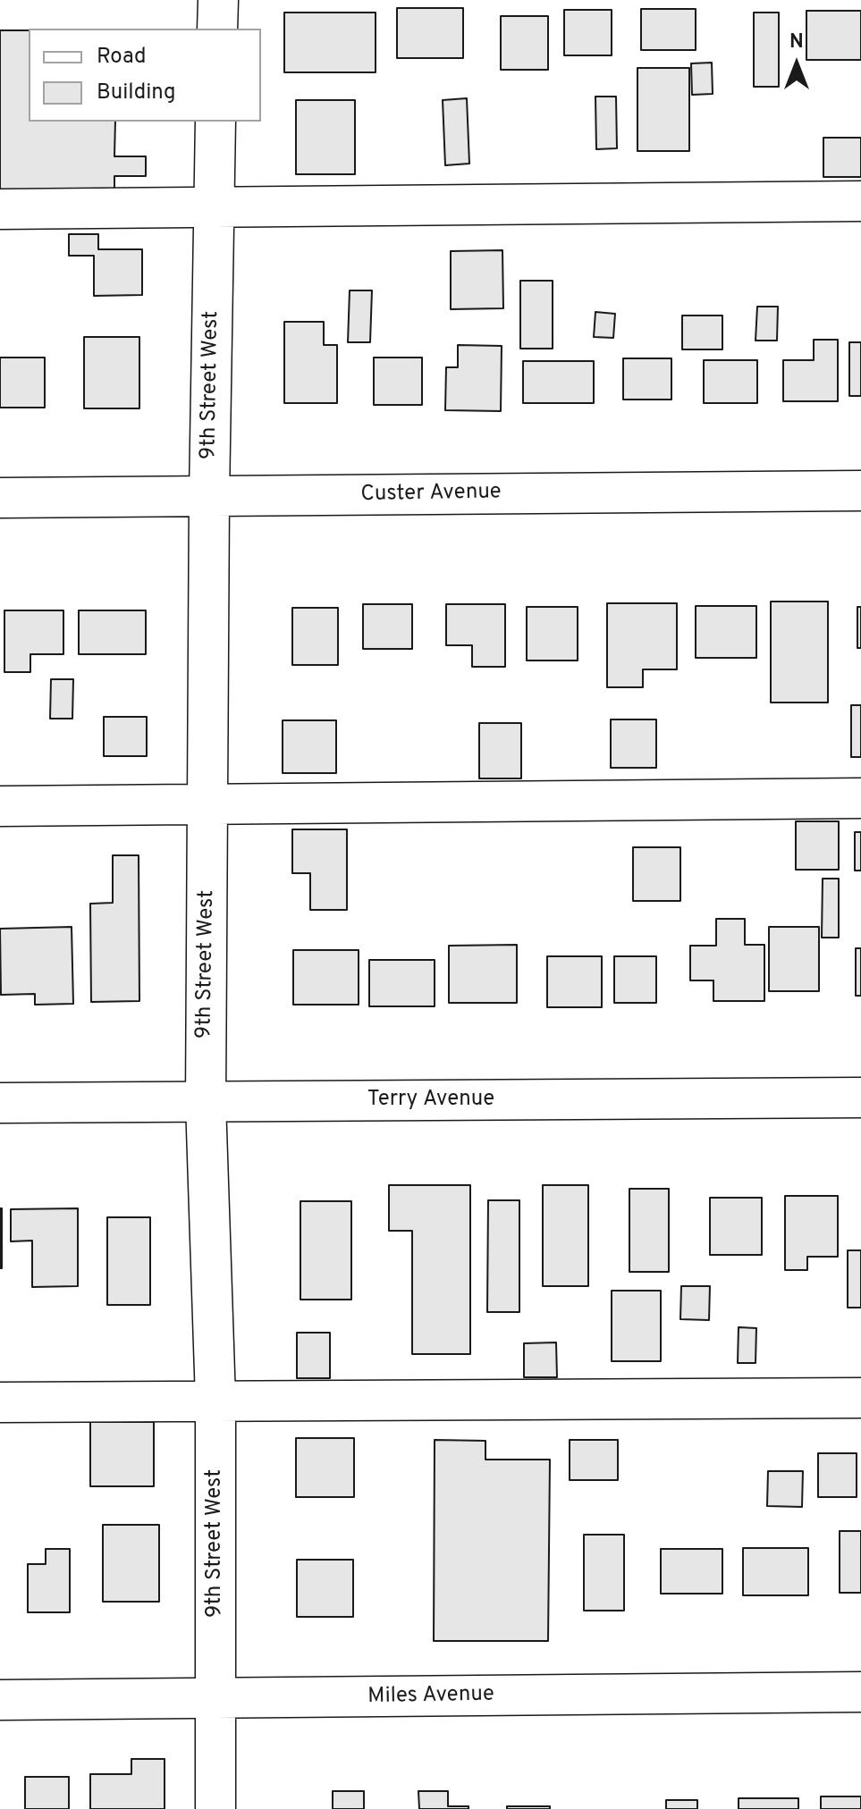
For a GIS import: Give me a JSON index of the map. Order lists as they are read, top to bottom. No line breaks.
{"streets":{"street":["9th Street West","Custer Avenue","Terry Avenue","Miles Avenue"]},"crossings":[["9th Street West","Custer Avenue"],["9th Street West","Terry Avenue"],["9th Street West","Miles Avenue"]],"legend":["Road","Building"],"north":"top"}
